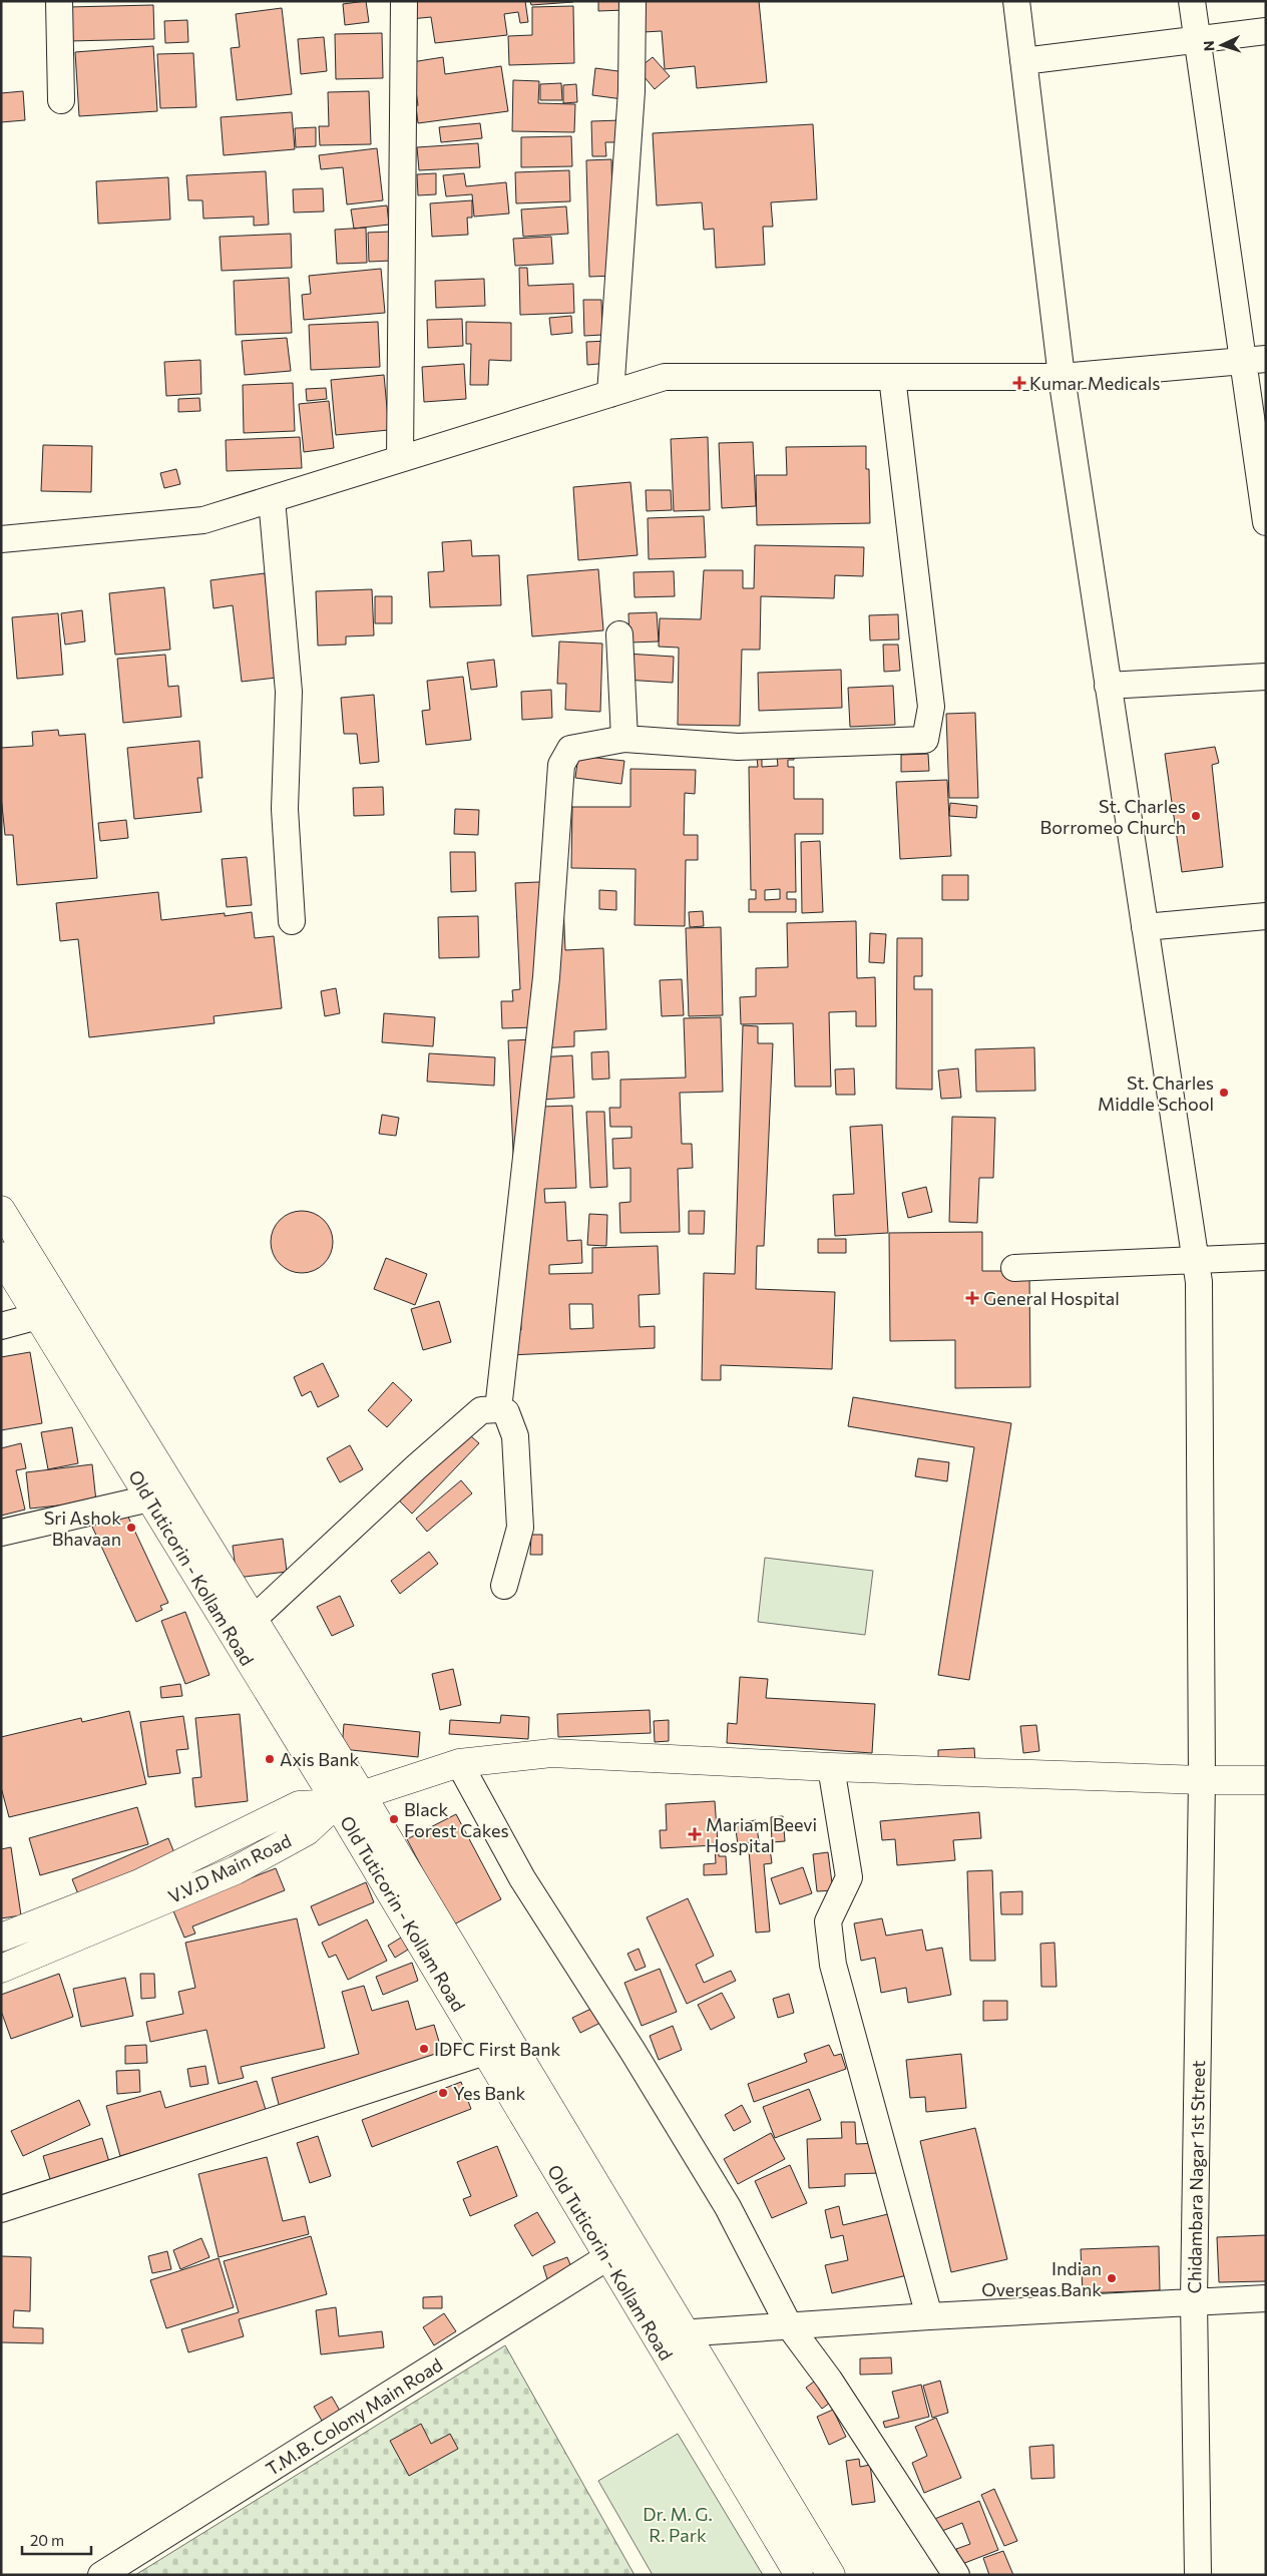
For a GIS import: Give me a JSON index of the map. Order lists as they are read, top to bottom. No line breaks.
{"streets":{"main road":["Old Tuticorin - Kollam Road","V.V.D Main Road"],"street":["Chidambara Nagar 1st Street","T.M.B. Colony Main Road"]},"crossings":[["Old Tuticorin - Kollam Road","V.V.D Main Road"],["Old Tuticorin - Kollam Road","T.M.B. Colony Main Road"]],"parks":["Dr. M. G. R. Park"],"places":{"health":["Kumar Medicals","General Hospital","Mariam Beevi Hospital"],"other":["St. Charles Borromeo Church","St. Charles Middle School","Sri Ashok Bhavaan","Axis Bank","Black Forest Cakes","IDFC First Bank","Yes Bank","Indian Overseas Bank"]},"scale_bar":"20 m","north":"left"}
